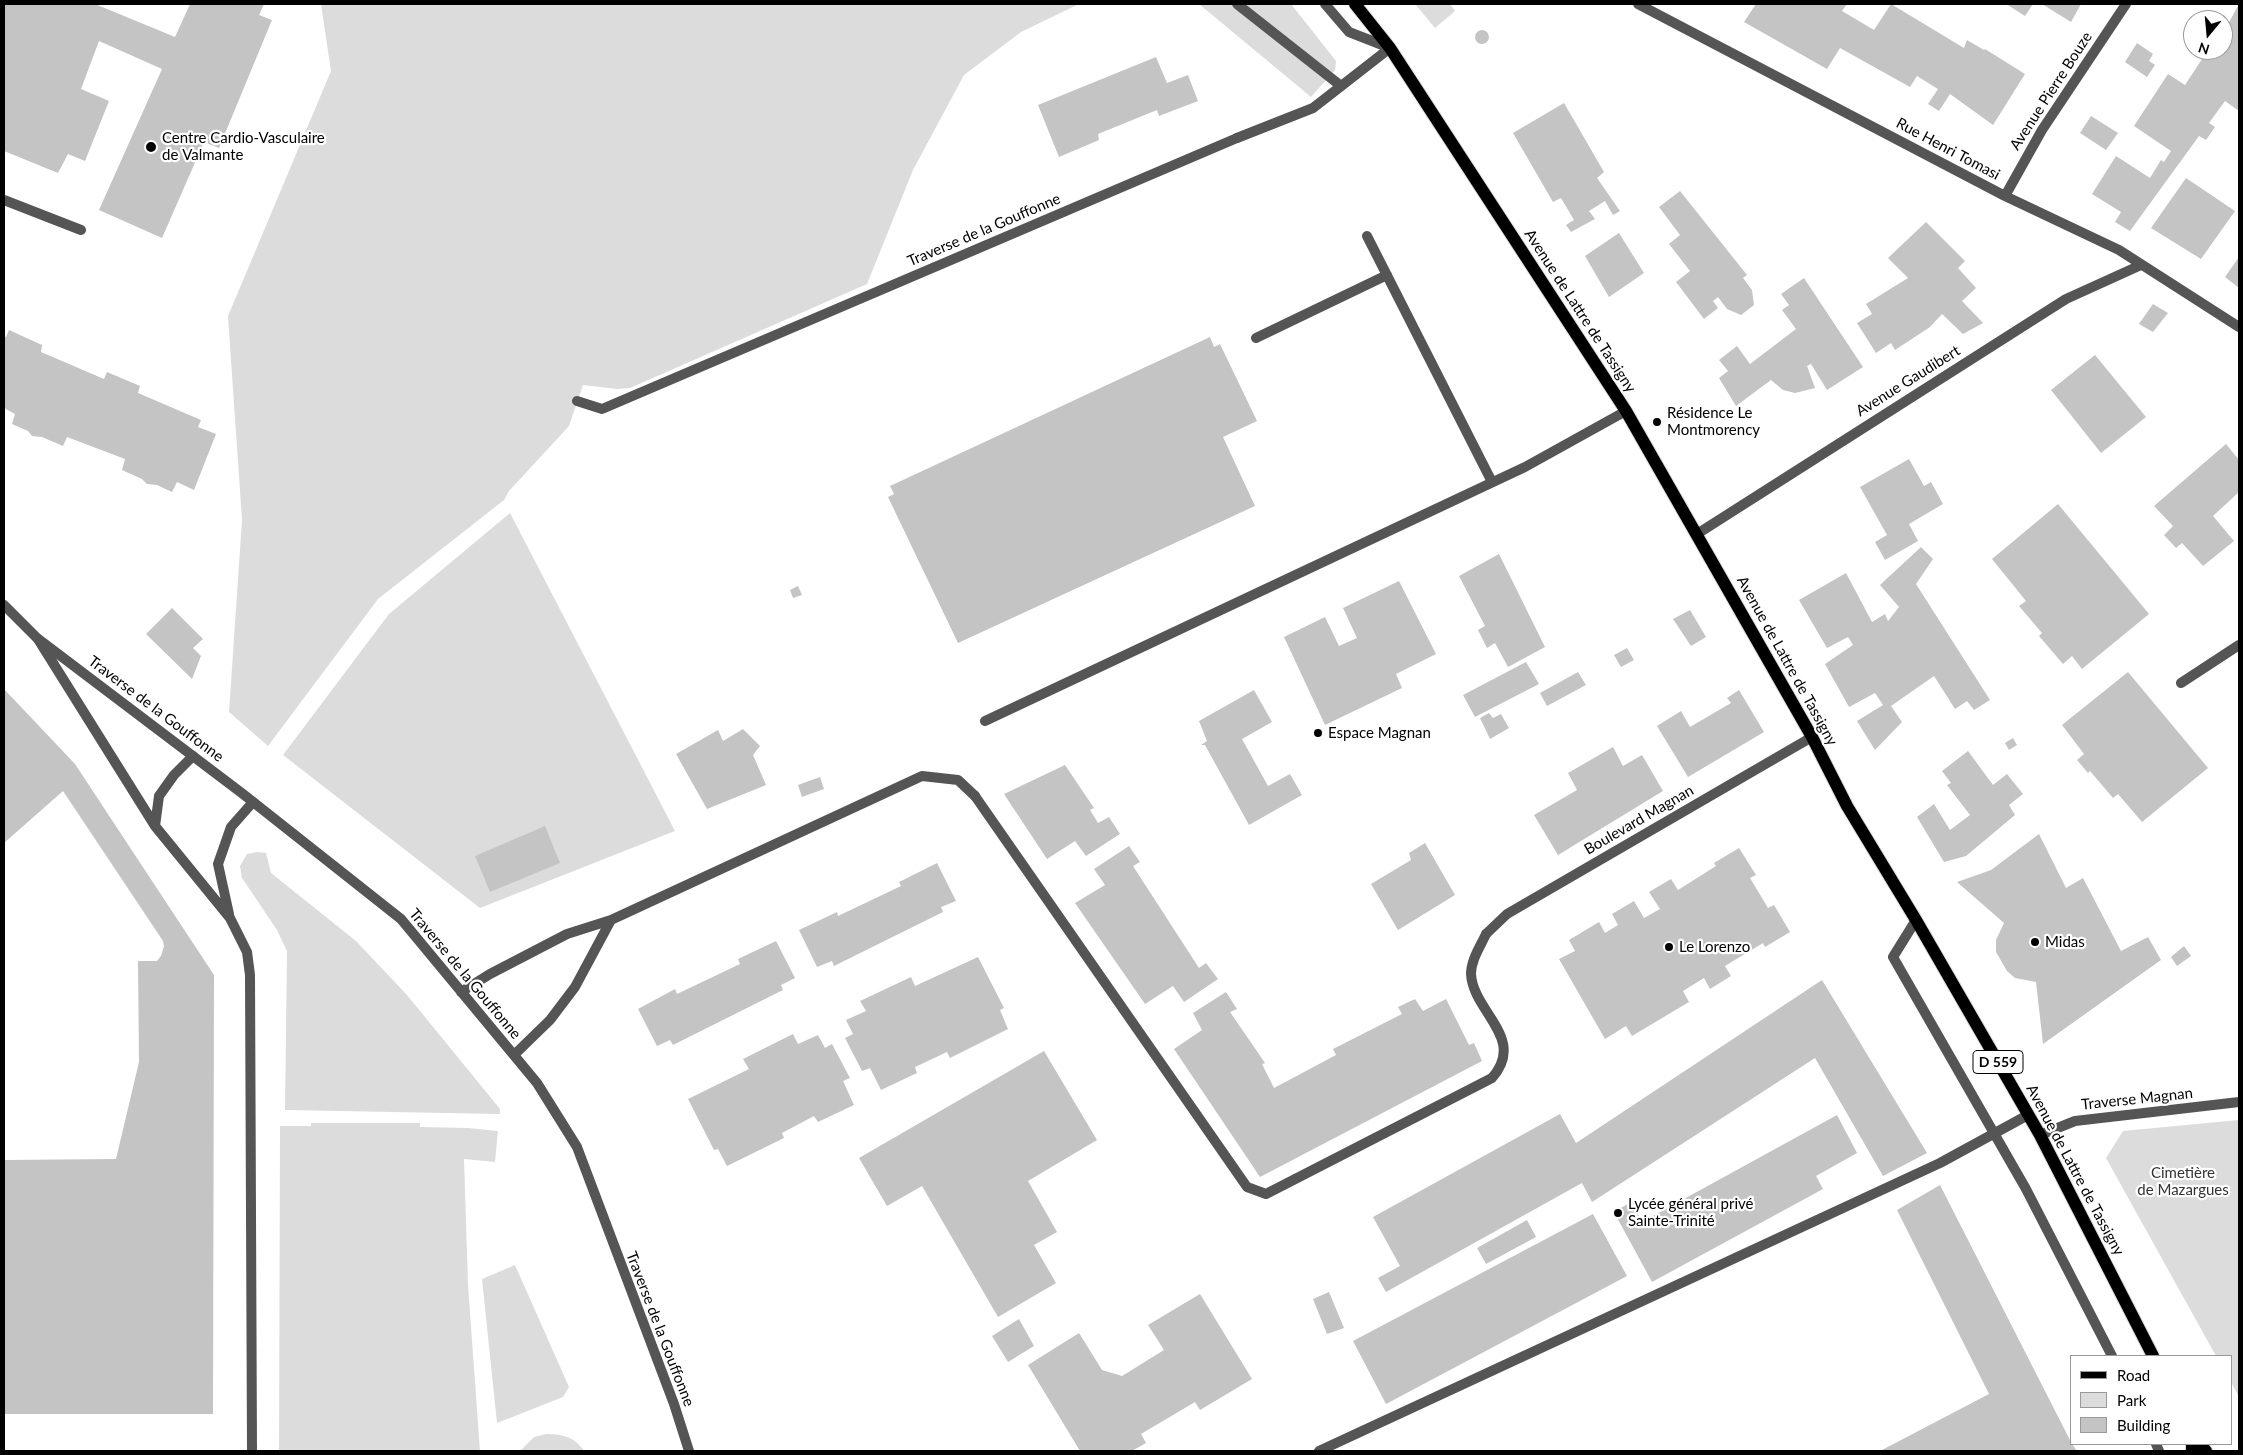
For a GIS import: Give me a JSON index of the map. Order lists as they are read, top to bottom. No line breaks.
{"streets":{"main road":["Avenue de Lattre de Tassigny","D 559"],"street":["Avenue Pierre Bouze","Rue Henri Tomasi","Traverse de la Gouffonne","Avenue Gaudibert","Boulevard Magnan","Traverse Magnan"]},"crossings":[["Avenue Pierre Bouze","Rue Henri Tomasi"],["Rue Henri Tomasi","Avenue Gaudibert"],["Traverse de la Gouffonne","Avenue de Lattre de Tassigny"],["Avenue de Lattre de Tassigny","Avenue Gaudibert"],["Avenue de Lattre de Tassigny","Boulevard Magnan"],["Avenue de Lattre de Tassigny","Traverse Magnan"]],"parks":["Cimetière de Mazargues"],"places":["Centre Cardio-Vasculaire de Valmante","Résidence Le Montmorency","Espace Magnan","Midas","Le Lorenzo","Lycée général privé Sainte-Trinité"],"legend":["Road","Park","Building"],"north":"bottom"}
